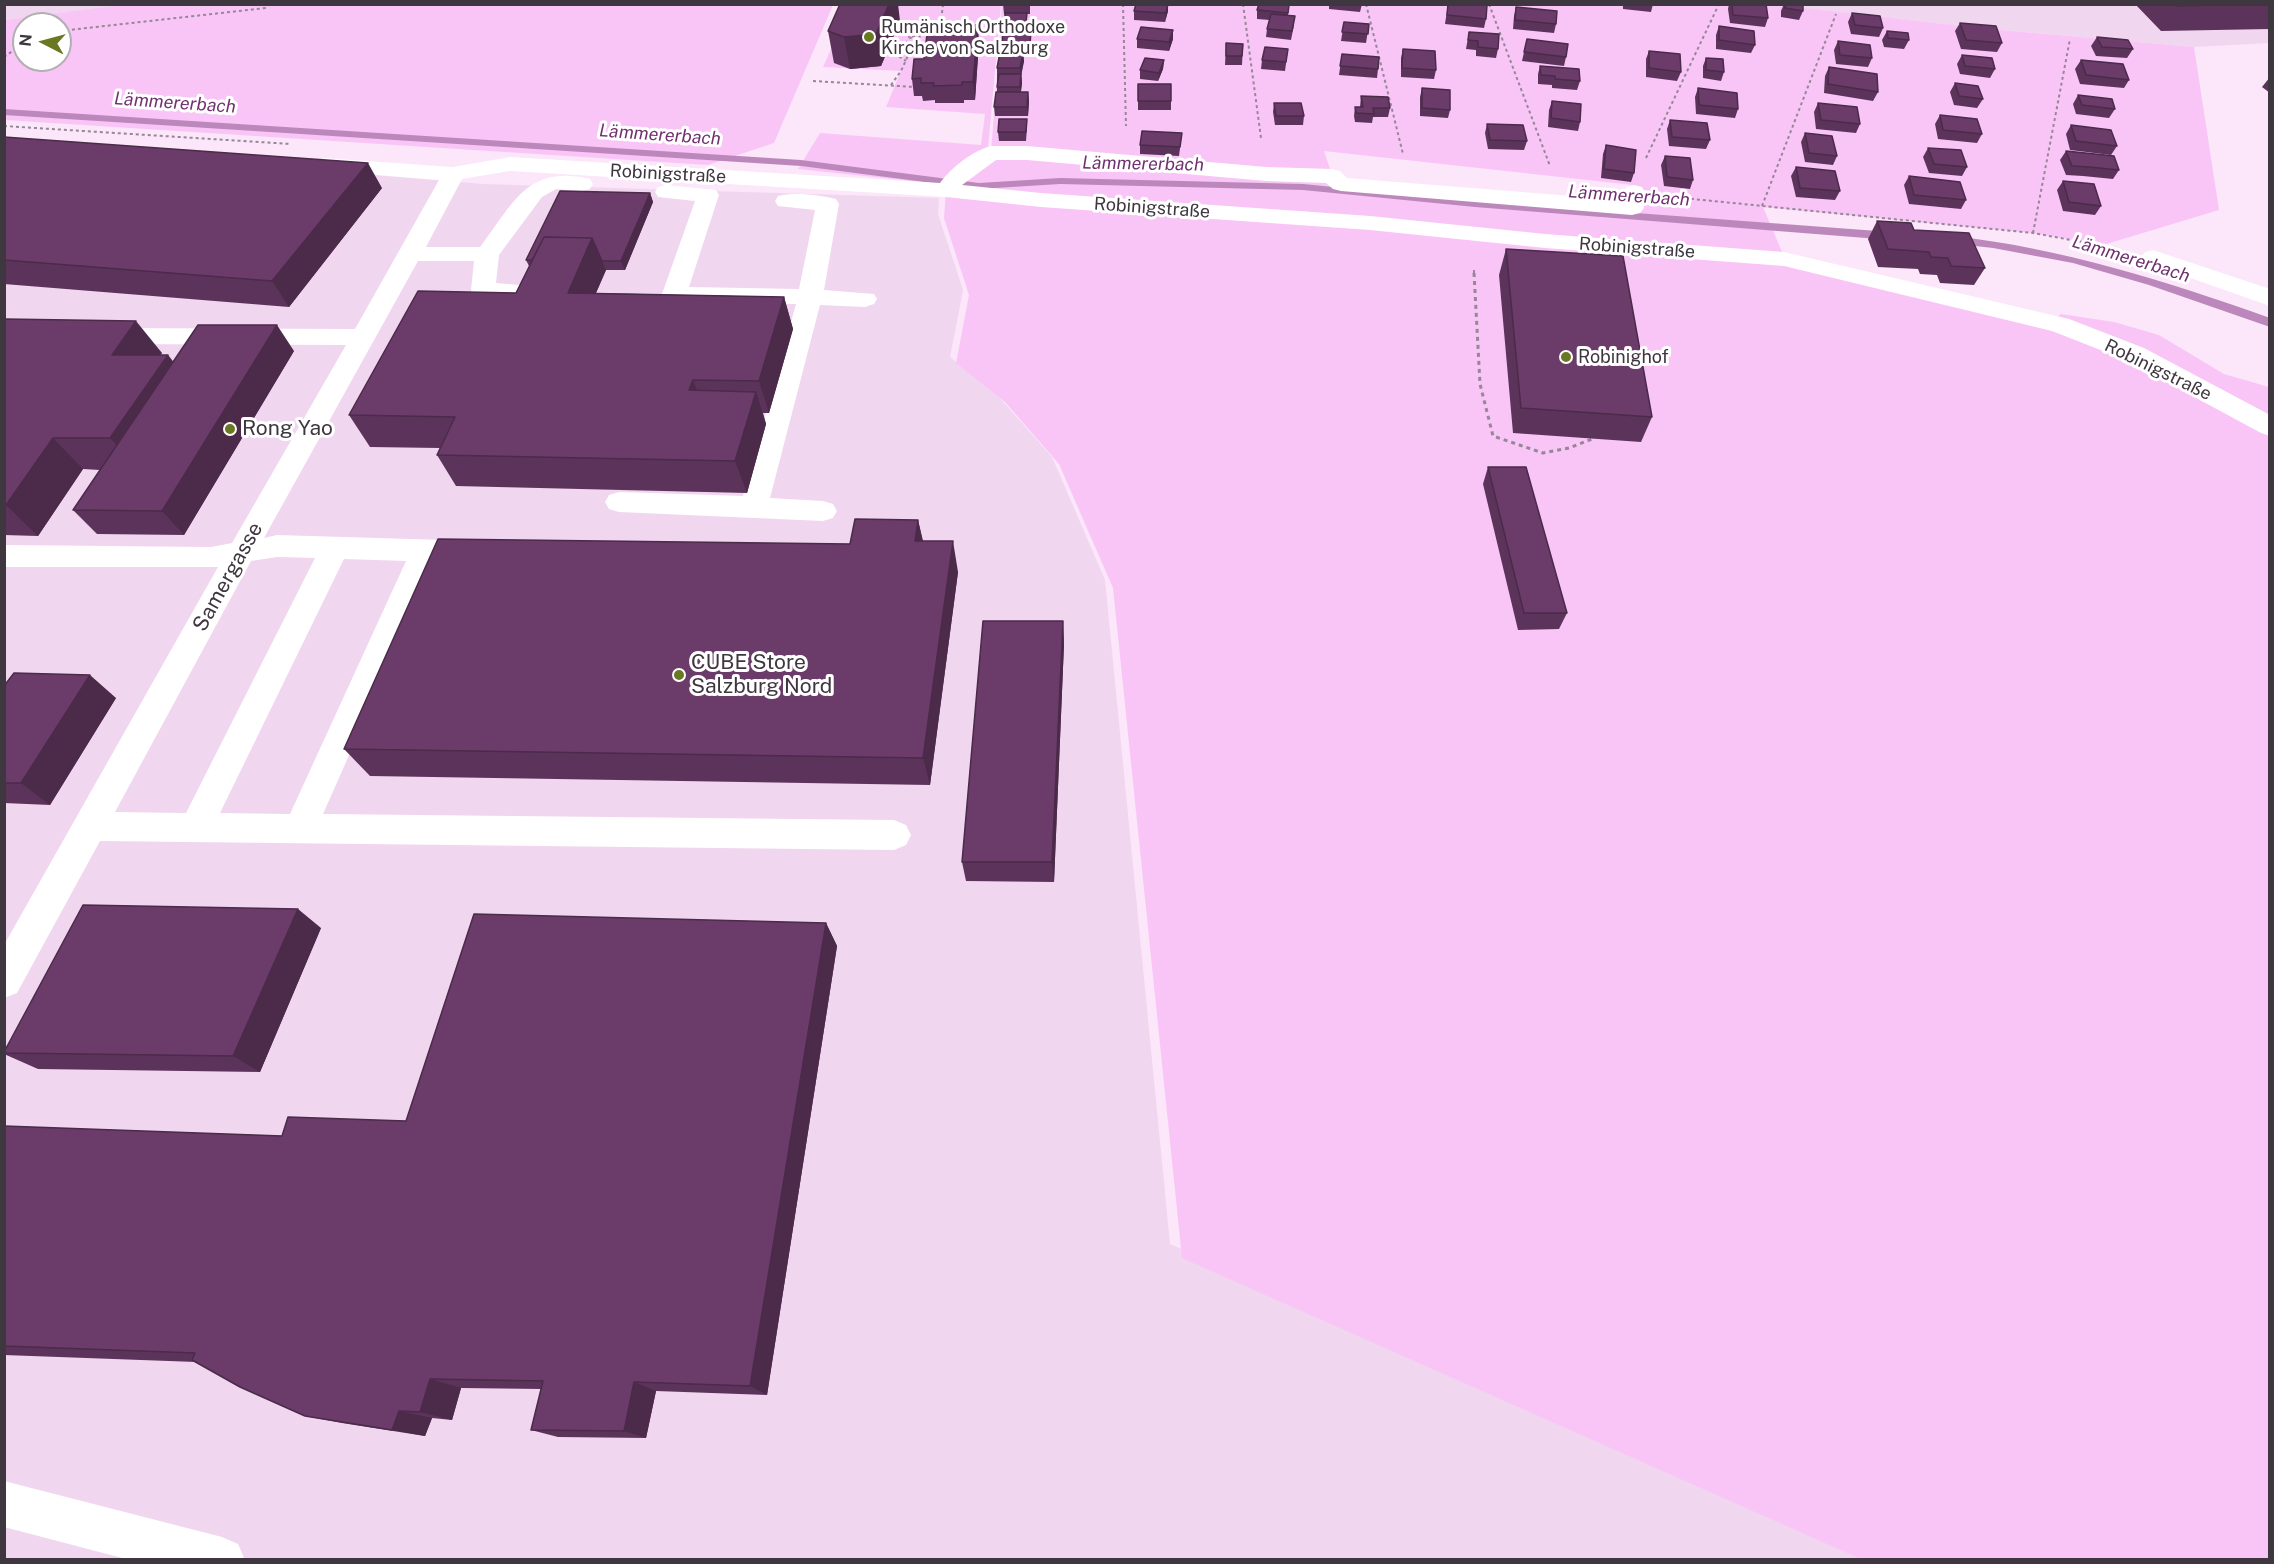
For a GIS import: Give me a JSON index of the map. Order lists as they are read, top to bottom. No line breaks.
{"streets":{"street":["Robinigstraße","Samergasse"]},"crossings":[["Robinigstraße","Samergasse"]],"water":["Lämmererbach"],"places":["Rumänisch Orthodoxe Kirche von Salzburg","Robinighof","Rong Yao","CUBE Store Salzburg Nord"],"north":"left"}
